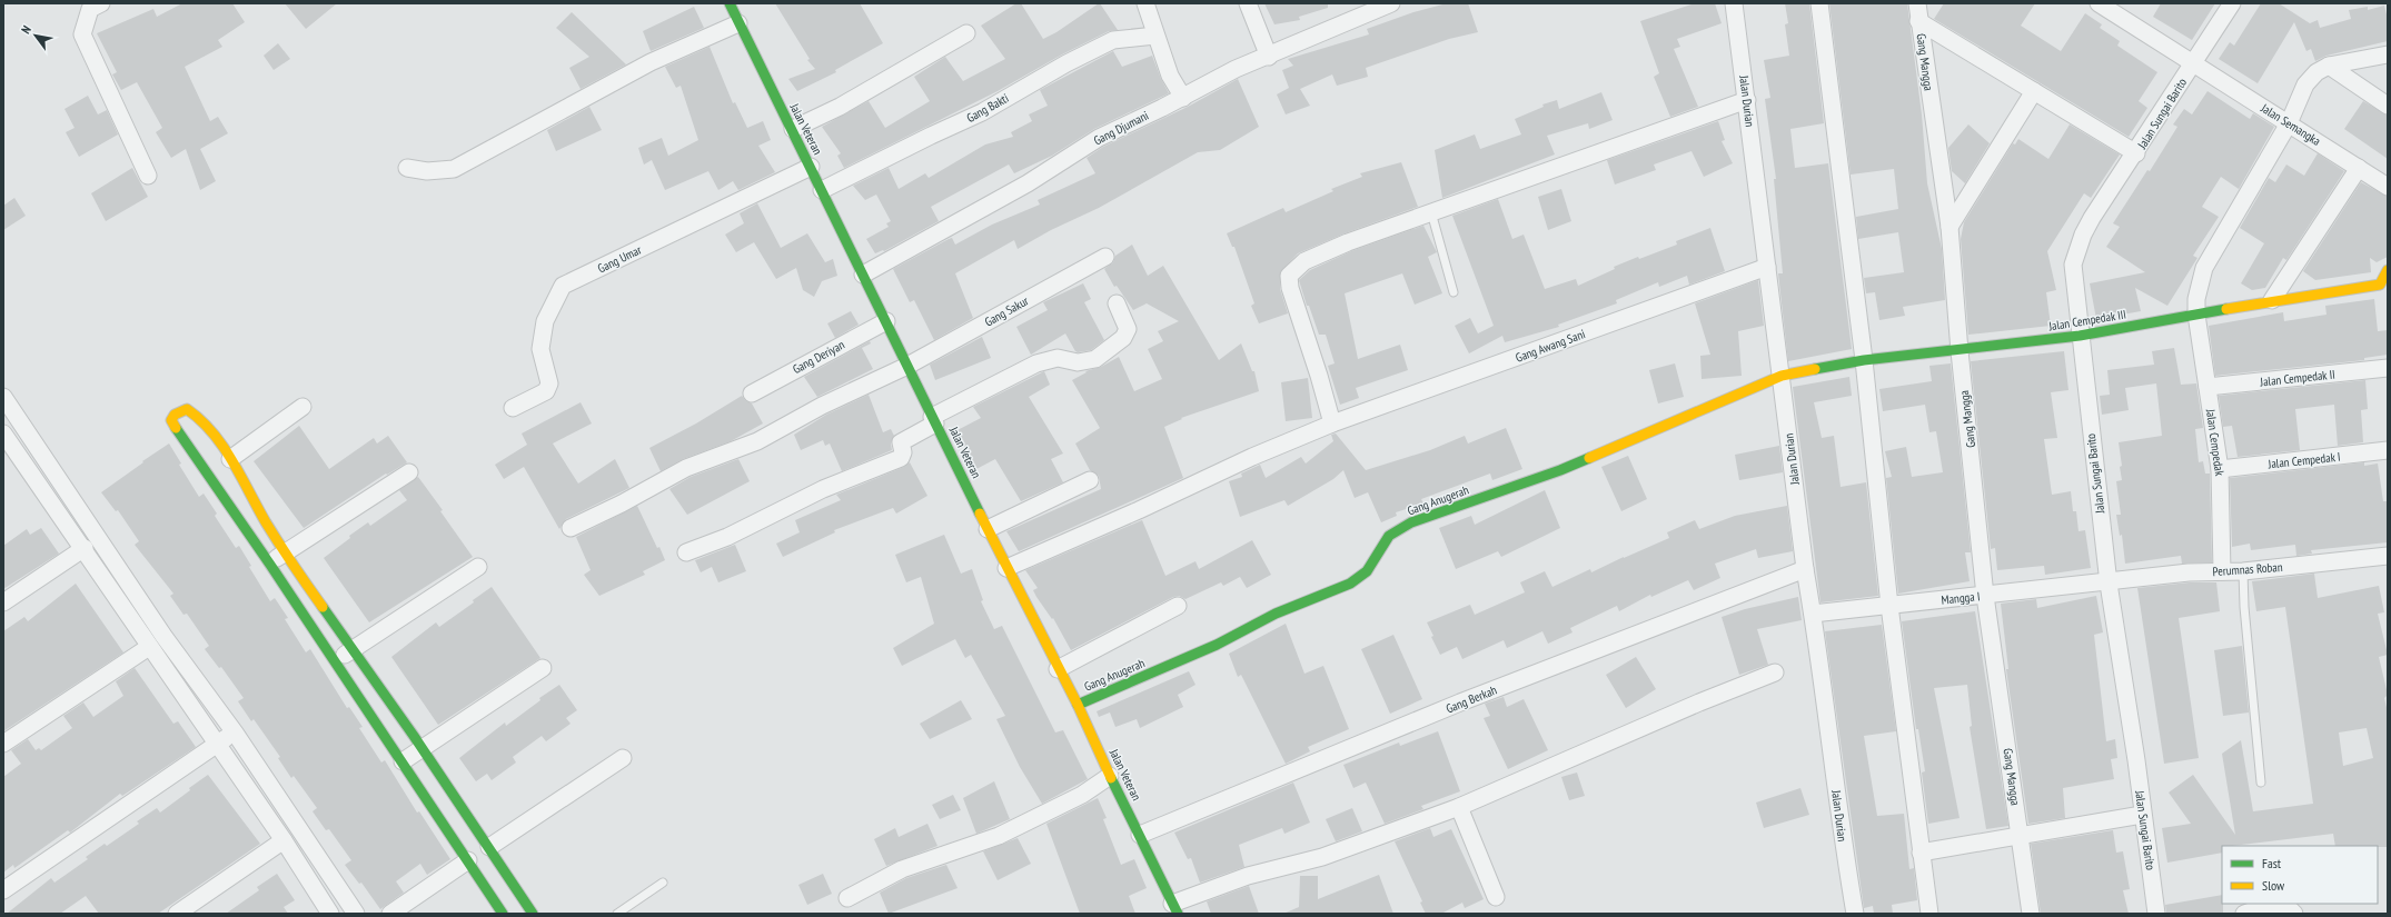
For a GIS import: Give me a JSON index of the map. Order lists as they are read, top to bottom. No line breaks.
{"streets":{"street":["Gang Mangga","Jalan Durian","Gang Bakti","Jalan Sungai Barito","Jalan Semangka","Gang Djumani","Jalan Veteran","Gang Umar","Gang Sakur","Jalan Cempedak III","Gang Awang Sani","Gang Deriyan","Jalan Cempedak II","Jalan Cempedak","Jalan Cempedak I","Gang Anugerah","Perumnas Roban","Mangga I","Gang Berkah"]},"crossings":[["Gang Mangga","Jalan Cempedak III"],["Gang Mangga","Mangga I"],["Jalan Durian","Jalan Cempedak III"],["Jalan Durian","Gang Awang Sani"],["Jalan Durian","Gang Anugerah"],["Jalan Durian","Mangga I"],["Jalan Durian","Gang Berkah"],["Gang Bakti","Jalan Veteran"],["Jalan Sungai Barito","Jalan Semangka"],["Jalan Sungai Barito","Jalan Cempedak III"],["Jalan Sungai Barito","Perumnas Roban"],["Jalan Sungai Barito","Mangga I"],["Jalan Semangka","Jalan Cempedak"],["Gang Djumani","Jalan Veteran"],["Jalan Veteran","Gang Umar"],["Jalan Veteran","Gang Sakur"],["Jalan Veteran","Gang Awang Sani"],["Jalan Veteran","Gang Deriyan"],["Jalan Veteran","Gang Anugerah"],["Jalan Veteran","Gang Berkah"],["Jalan Cempedak III","Jalan Cempedak"],["Jalan Cempedak III","Gang Anugerah"],["Jalan Cempedak II","Jalan Cempedak"],["Jalan Cempedak","Jalan Cempedak I"],["Jalan Cempedak","Perumnas Roban"],["Perumnas Roban","Mangga I"]],"legend":["Fast","Slow"],"north":"top left"}
